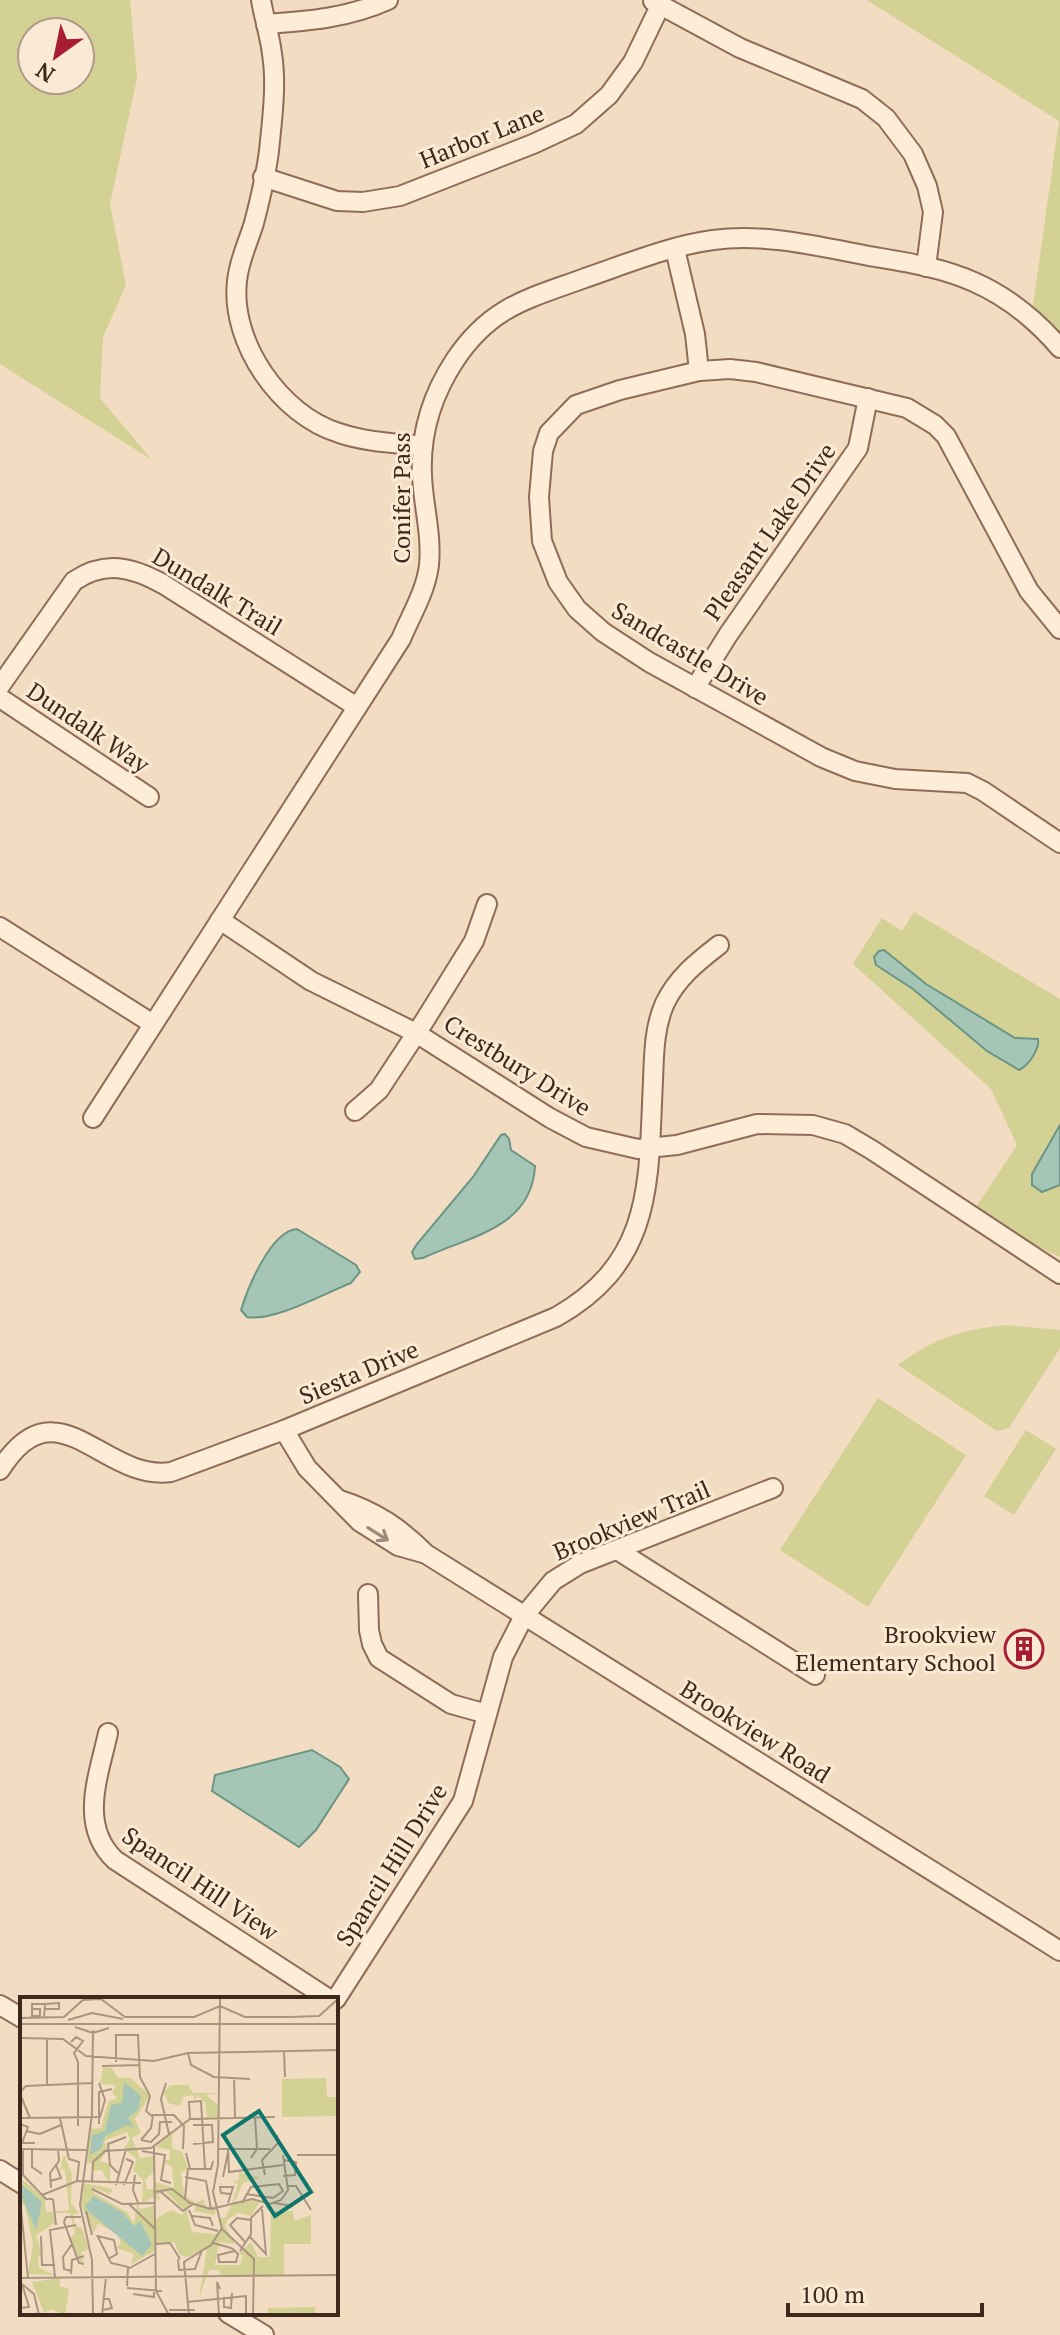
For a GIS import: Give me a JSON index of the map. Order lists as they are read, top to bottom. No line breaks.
{"streets":{"street":["Harbor Lane","Conifer Pass","Pleasant Lake Drive","Dundalk Trail","Sandcastle Drive","Dundalk Way","Crestbury Drive","Siesta Drive","Brookview Trail","Brookview Road","Spancil Hill Drive","Spancil Hill View"]},"crossings":[["Conifer Pass","Dundalk Trail"],["Conifer Pass","Crestbury Drive"],["Pleasant Lake Drive","Sandcastle Drive"],["Crestbury Drive","Siesta Drive"],["Siesta Drive","Brookview Road"],["Brookview Trail","Brookview Road"],["Brookview Trail","Spancil Hill Drive"],["Brookview Road","Spancil Hill Drive"]],"places":{"building":["Brookview Elementary School"]},"scale_bar":"100 m","north":"bottom left"}
